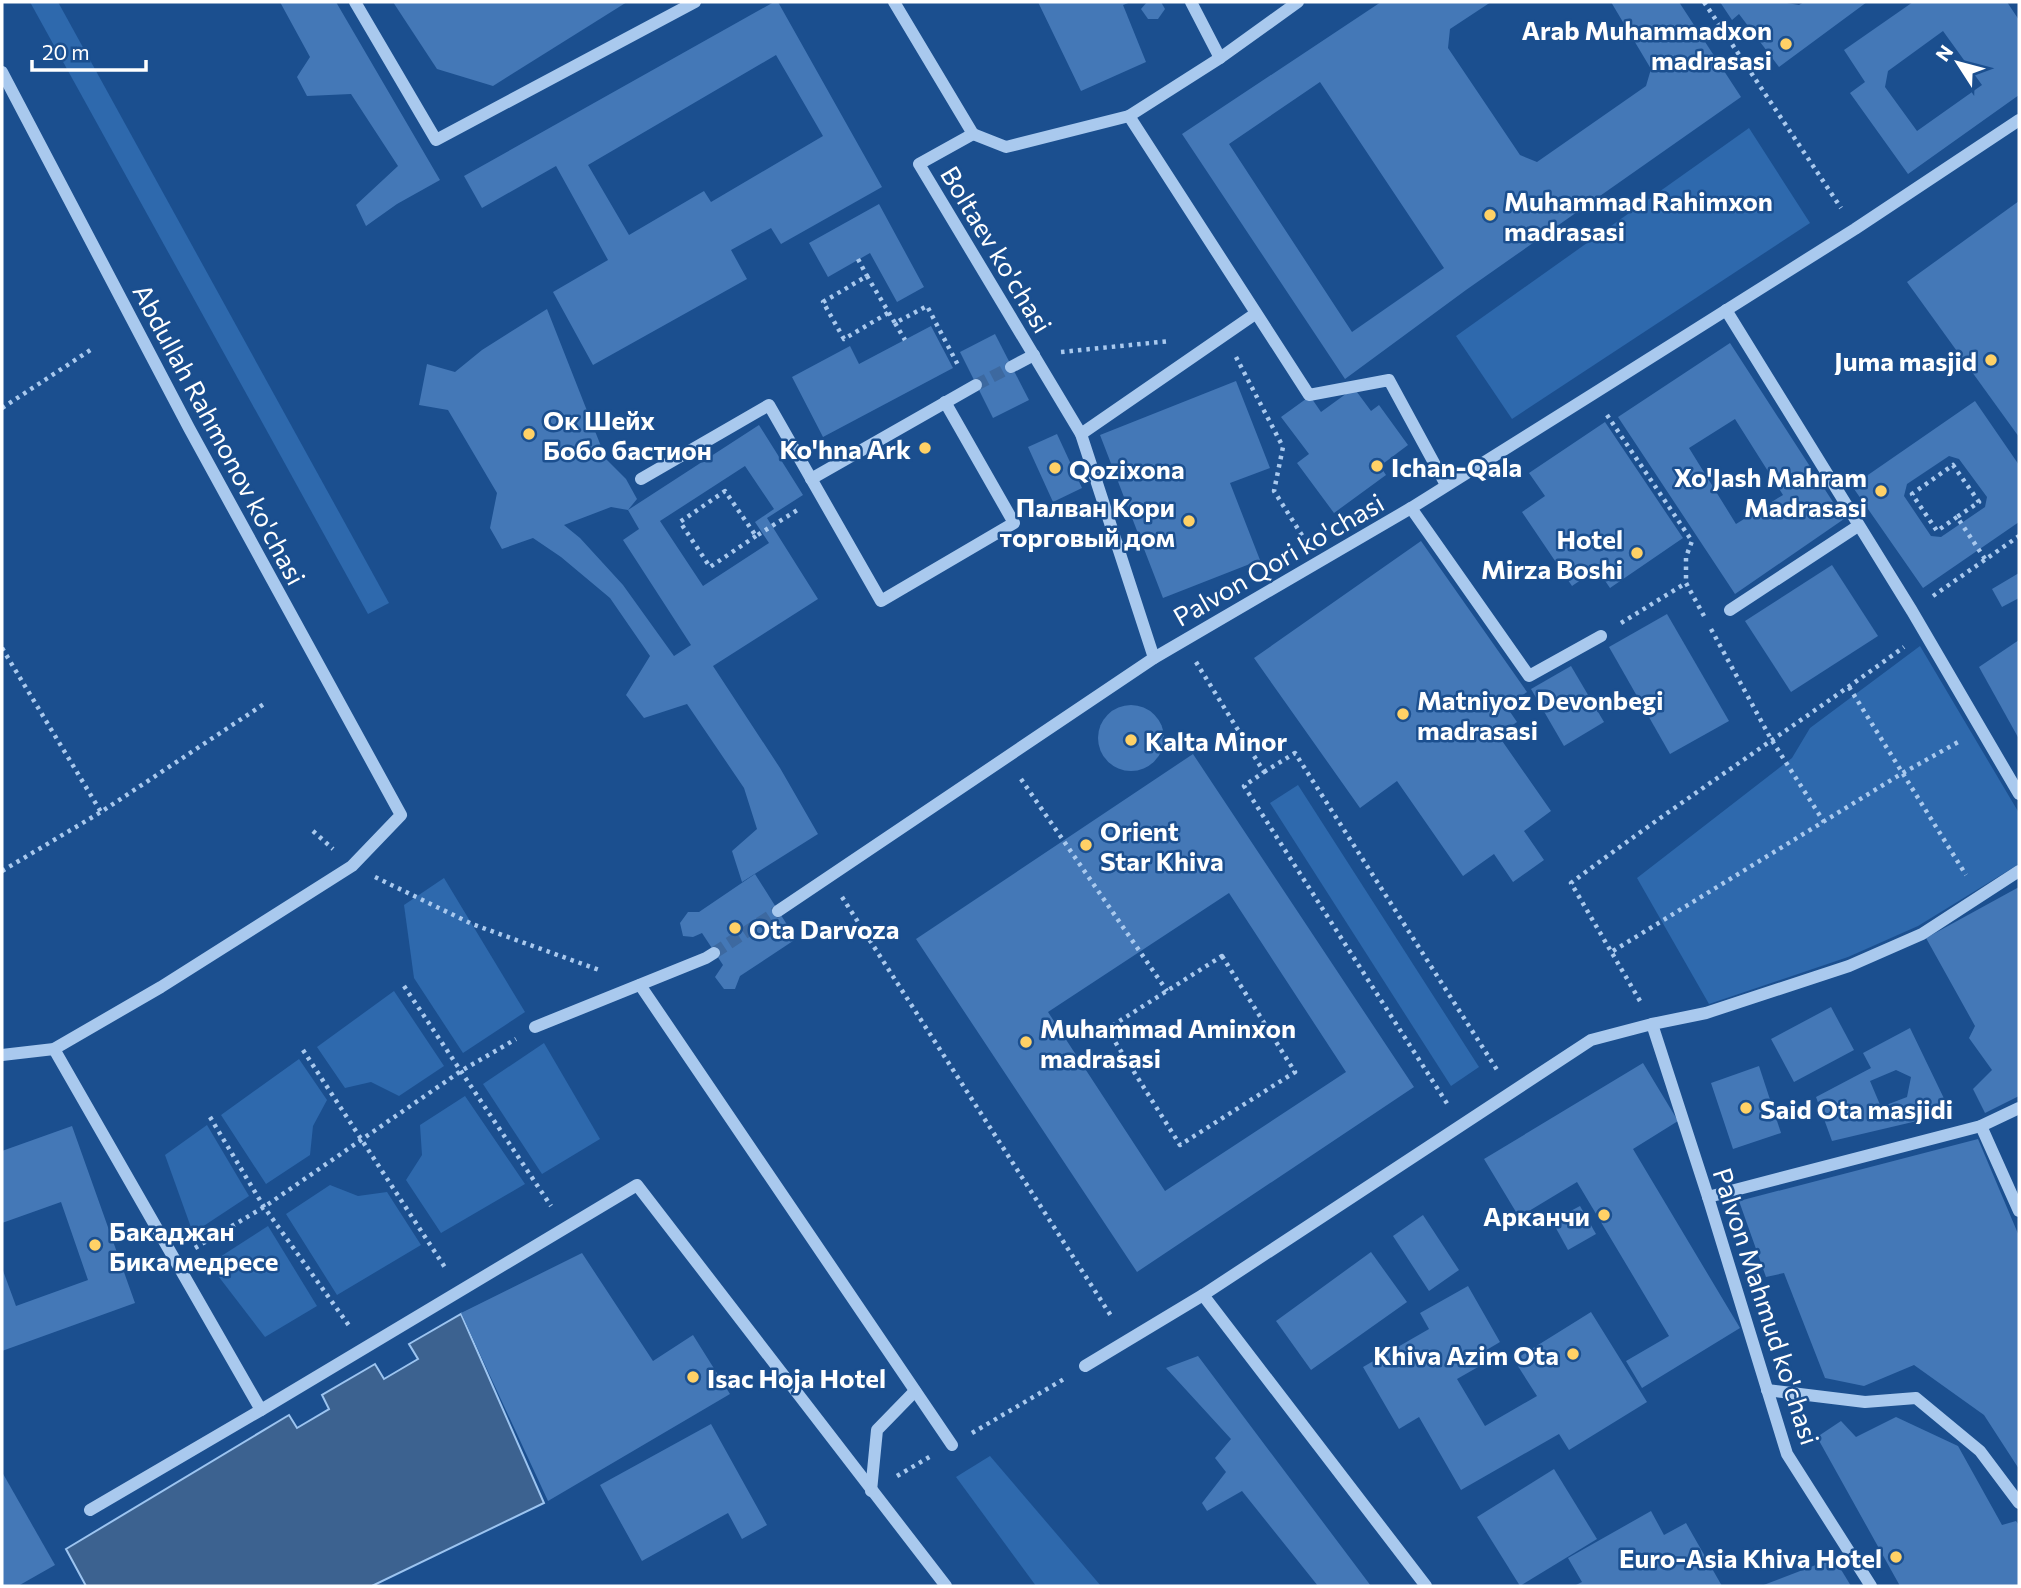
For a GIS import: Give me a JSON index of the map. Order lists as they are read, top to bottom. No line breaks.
{"streets":{"street":["Boltaev ko'chasi","Abdullah Rahmonov ko'chasi","Palvon Qori ko'chasi","Palvon Mahmud ko'chasi"]},"crossings":[["Boltaev ko'chasi","Palvon Qori ko'chasi"]],"places":["Arab Muhammadxon madrasasi","Muhammad Rahimxon madrasasi","Juma masjid","Ок Шейх Бобо бастион","Ko'hna Ark","Ichan-Qala","Qozixona","Xo'Jash Mahram Madrasasi","Палван Кори торговый дом","Hotel Mirza Boshi","Matniyoz Devonbegi madrasasi","Kalta Minor","Orient Star Khiva","Ota Darvoza","Muhammad Aminxon madrasasi","Said Ota masjidi","Арканчи","Бакаджан Бика медресе","Khiva Azim Ota","Isac Hoja Hotel","Euro-Asia Khiva Hotel"],"scale_bar":"20 m","north":"top left"}
